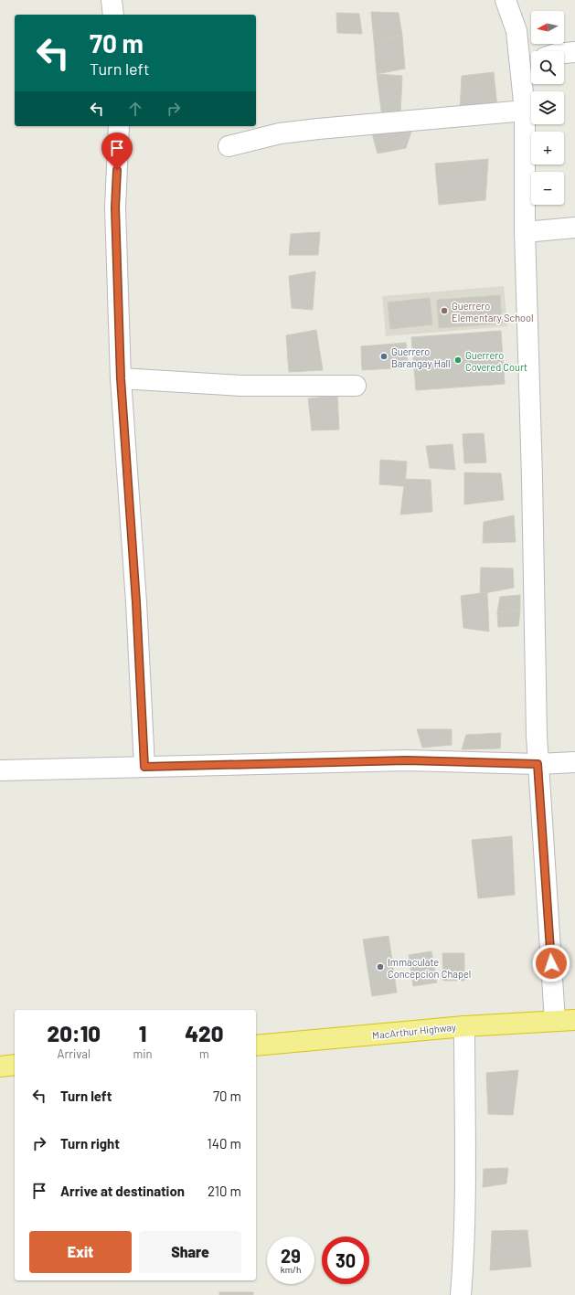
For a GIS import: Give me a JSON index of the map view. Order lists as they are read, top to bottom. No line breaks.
{"streets":{"highway":["MacArthur Highway"]},"places":["Guerrero Elementary School","Guerrero Barangay Hall","Guerrero Covered Court","Immaculate Concepcion Chapel"],"north":"left","page":{"map_buttons":["+","−"],"turn":["70 m","Turn left"],"eta":["20:10","Arrival","1","min","420","m"],"list":[{"name":"Turn left","value":"70 m"},{"name":"Turn right","value":"140 m"},{"name":"Arrive at destination","value":"210 m"}],"buttons":["Exit","Share"],"speed":"29 km/h","limit":"30"}}
